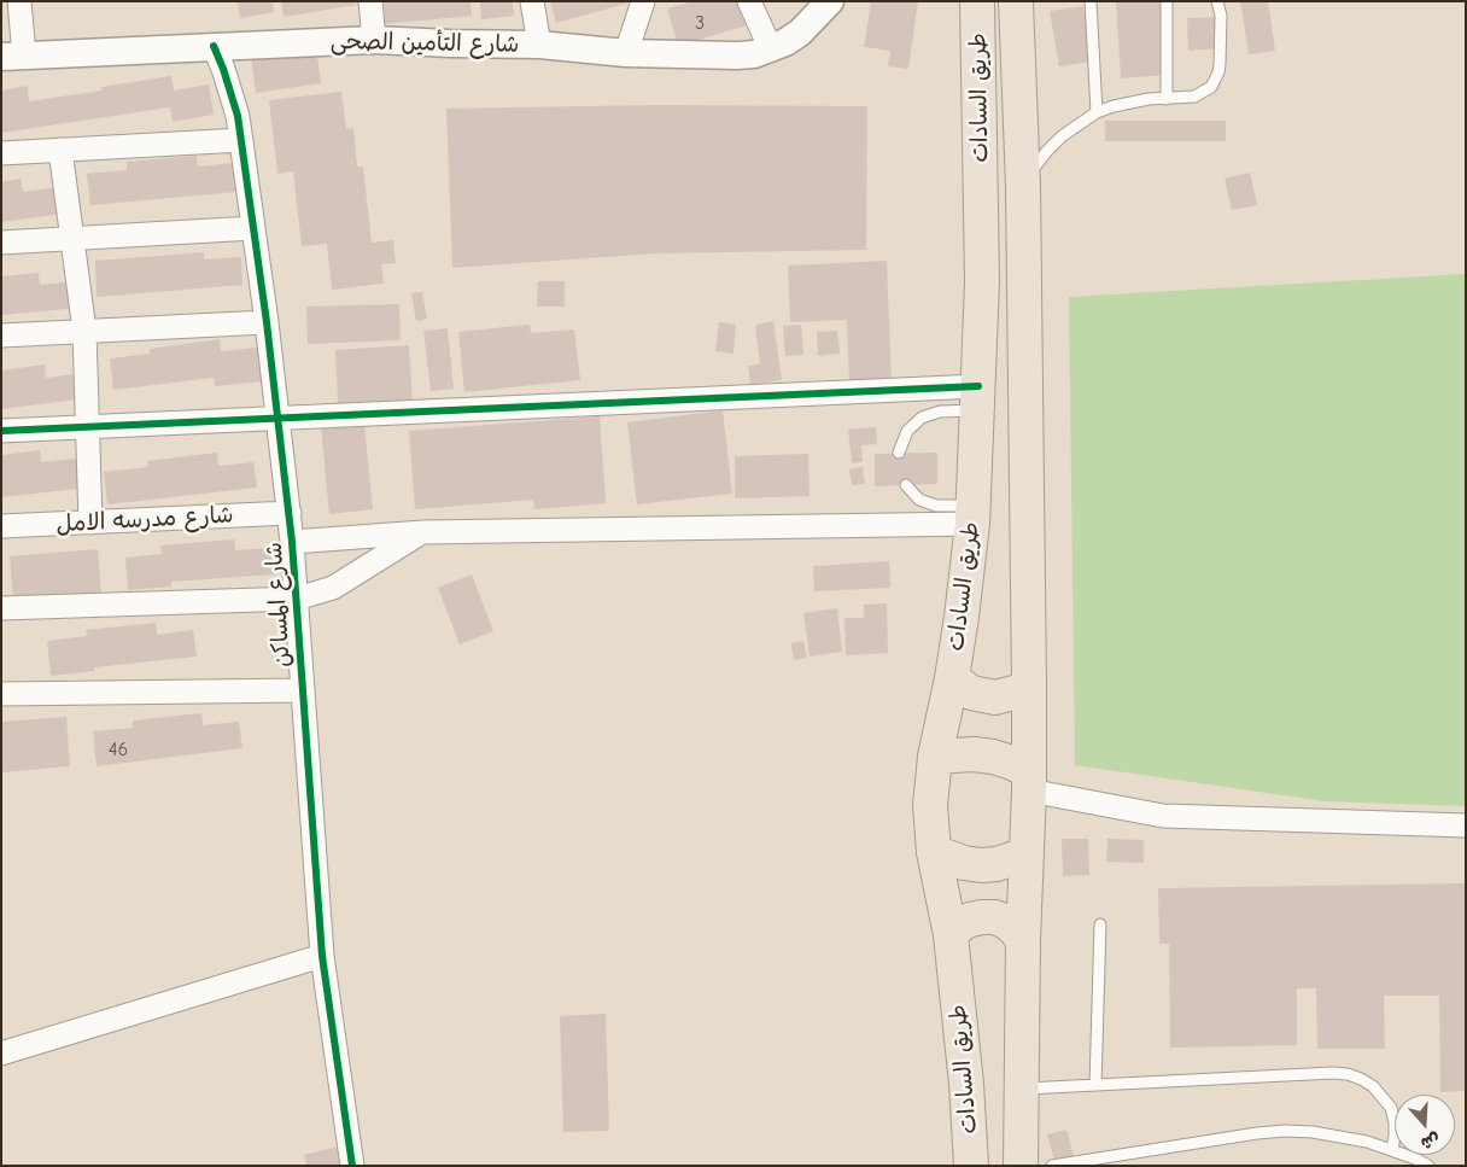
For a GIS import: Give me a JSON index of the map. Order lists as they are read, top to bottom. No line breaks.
{"streets":{"main road":["طريق السادات"],"street":["شارع التأمين الصحى","شارع مدرسه الامل","شارع المساكن"]},"crossings":[["شارع التأمين الصحى","شارع المساكن"],["شارع مدرسه الامل","شارع المساكن"]],"house_numbers":["3","46"],"north":"bottom"}
